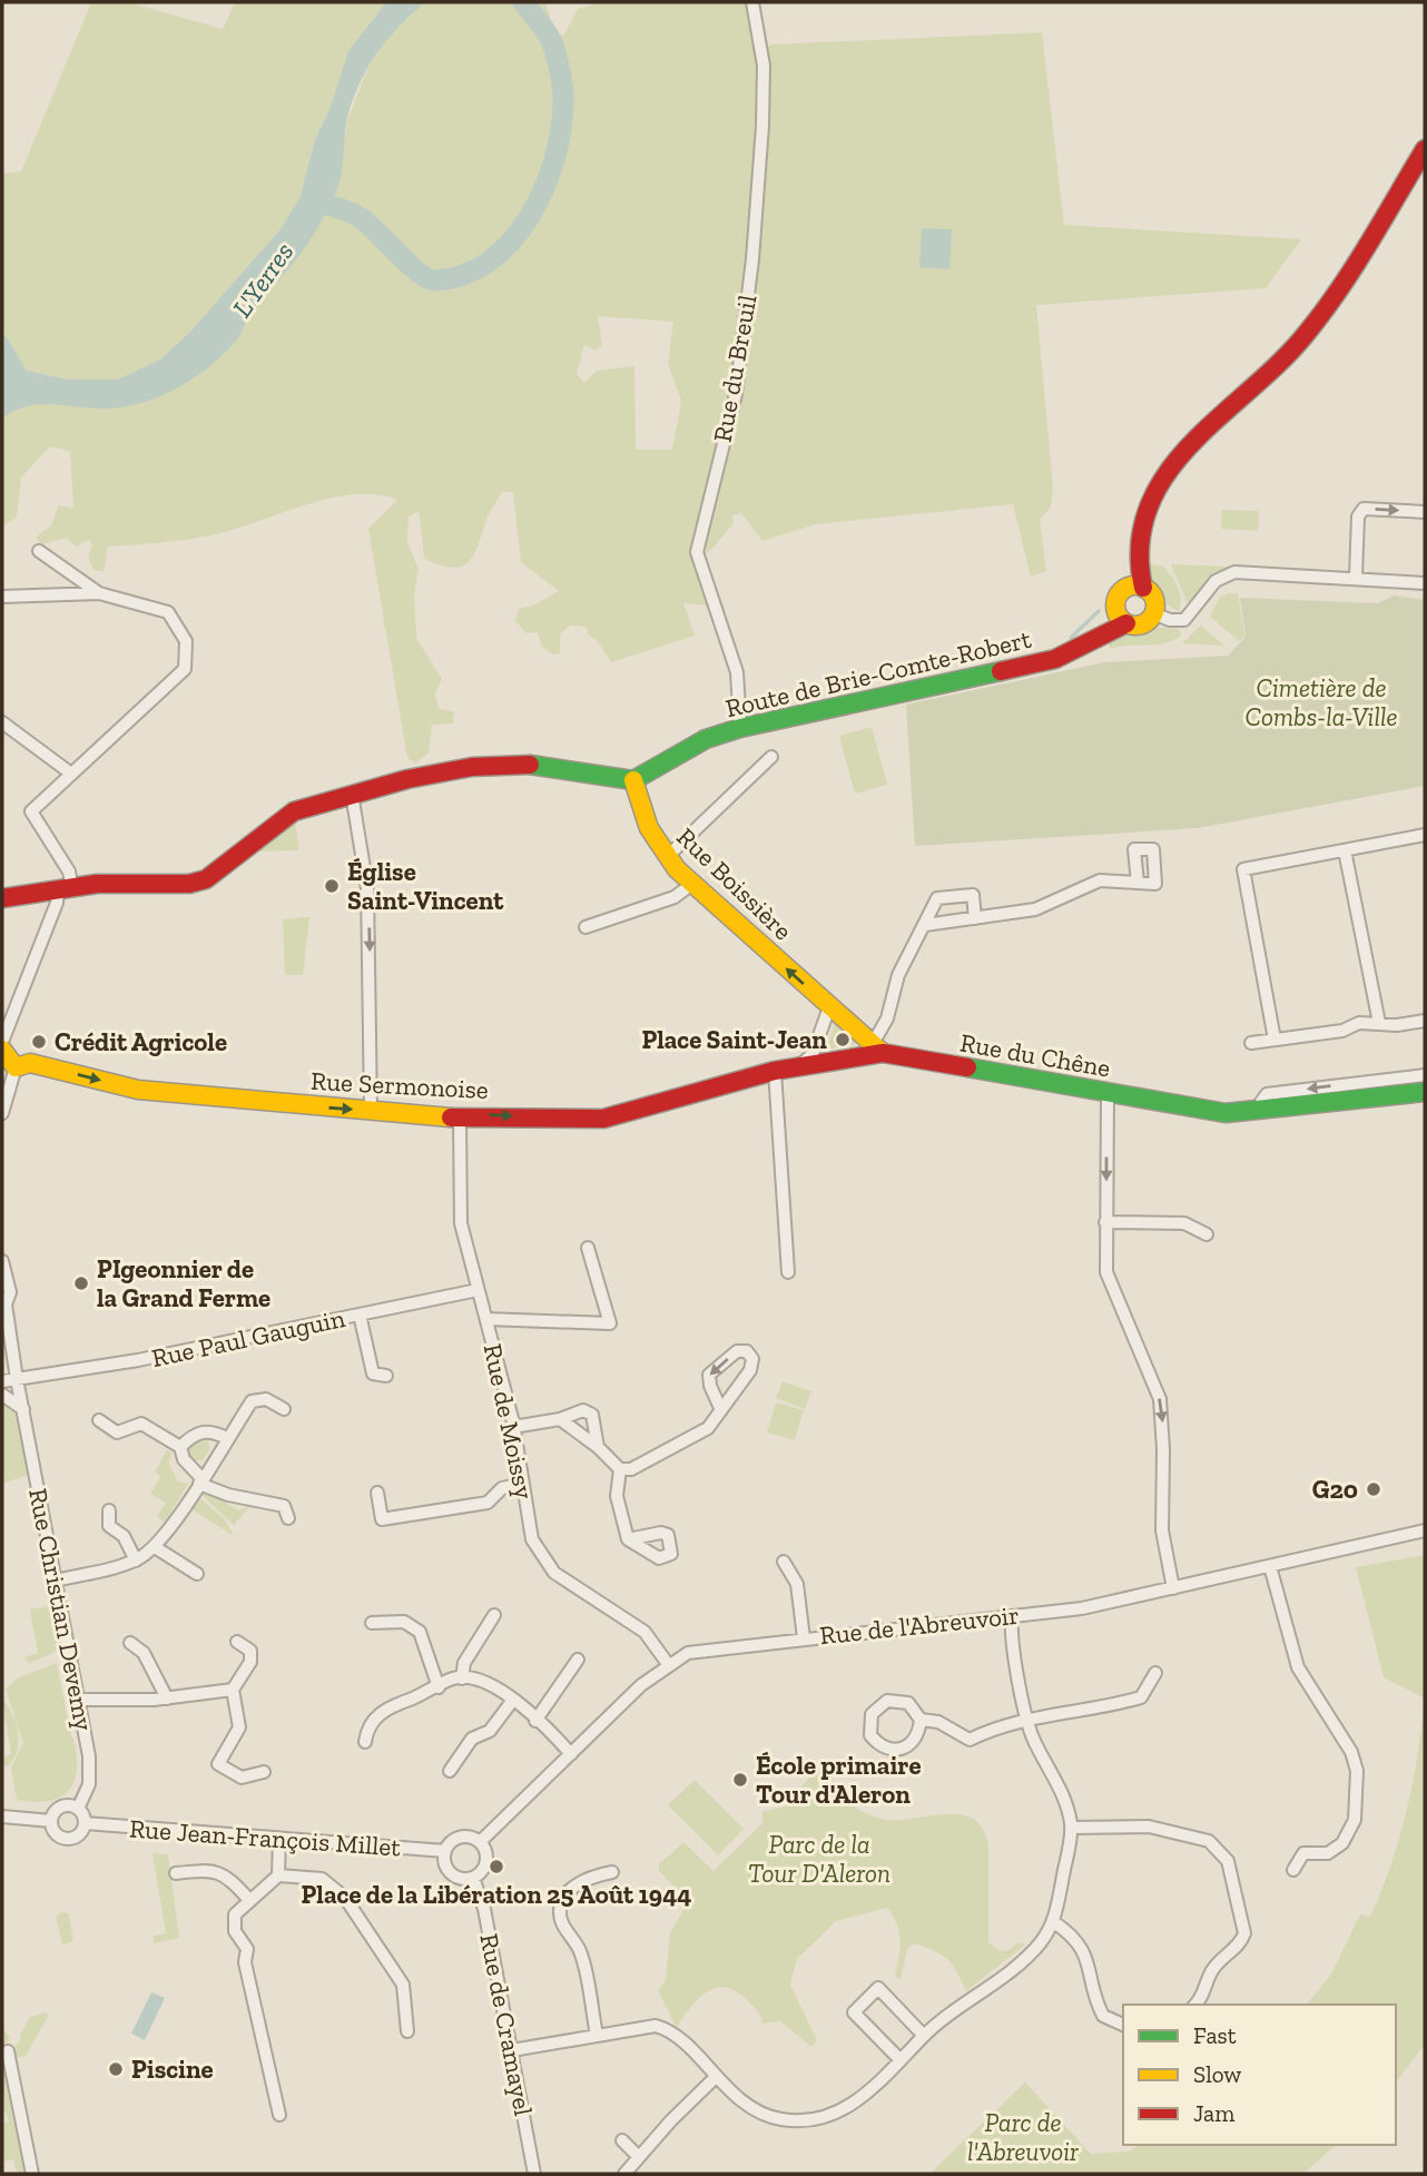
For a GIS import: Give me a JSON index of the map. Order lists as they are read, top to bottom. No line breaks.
{"streets":{"main road":["Route de Brie-Comte-Robert","Rue Boissière","Rue du Chêne","Rue Sermonoise"],"street":["Rue du Breuil","Rue Paul Gauguin","Rue de Moissy","Rue Christian Devemy","Rue de l'Abreuvoir","Rue Jean-François Millet","Rue de Cramayel"]},"crossings":[["Rue du Breuil","Route de Brie-Comte-Robert"],["Route de Brie-Comte-Robert","Rue Boissière"],["Rue Boissière","Rue du Chêne"],["Rue du Chêne","Rue Sermonoise"],["Rue Sermonoise","Rue de Moissy"],["Rue Paul Gauguin","Rue de Moissy"],["Rue Paul Gauguin","Rue Christian Devemy"],["Rue de Moissy","Rue de l'Abreuvoir"],["Rue Christian Devemy","Rue Jean-François Millet"],["Rue de l'Abreuvoir","Rue Jean-François Millet"],["Rue de l'Abreuvoir","Rue de Cramayel"],["Rue Jean-François Millet","Rue de Cramayel"]],"one_way":["Rue Boissière","Rue Sermonoise"],"water":["L'Yerres"],"parks":["Cimetière de Combs-la-Ville","Parc de la Tour D'Aleron","Parc de l'Abreuvoir"],"places":["Église Saint-Vincent","Place Saint-Jean","Crédit Agricole","PIgeonnier de la Grand Ferme","G20","École primaire Tour d'Aleron","Place de la Libération 25 Août 1944","Piscine"],"legend":["Fast","Slow","Jam"]}
